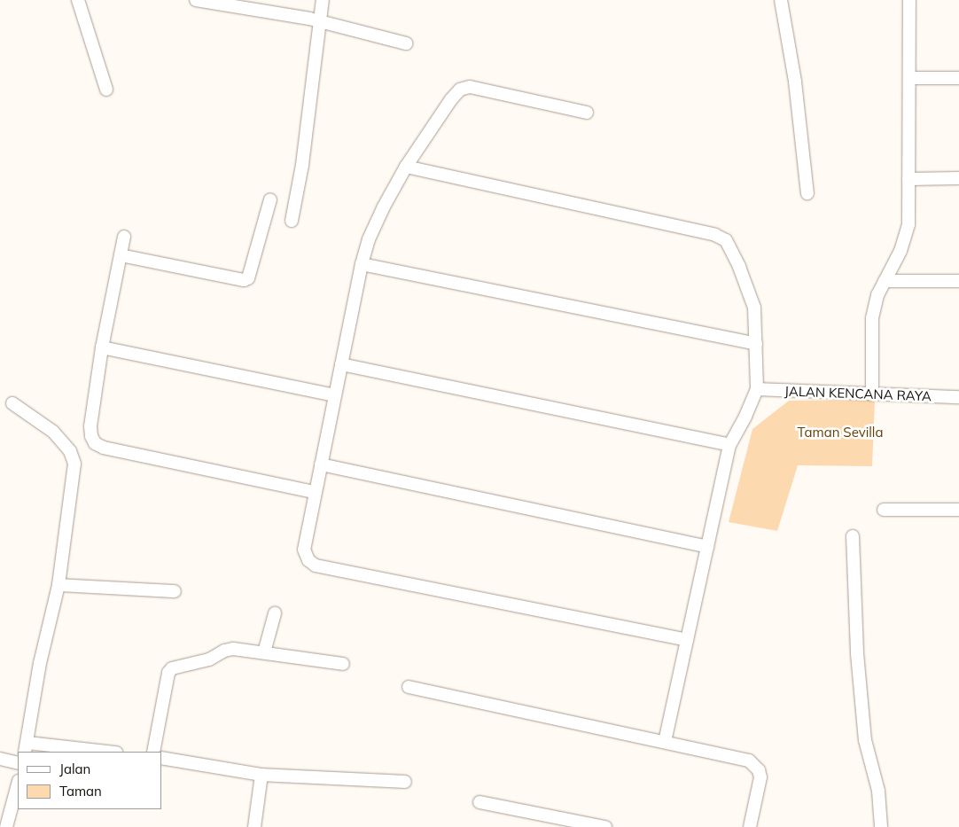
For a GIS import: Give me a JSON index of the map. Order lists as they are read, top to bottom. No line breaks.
{"streets":{"street":["JALAN KENCANA RAYA"]},"parks":["Taman Sevilla"],"legend":["Jalan","Taman"]}
